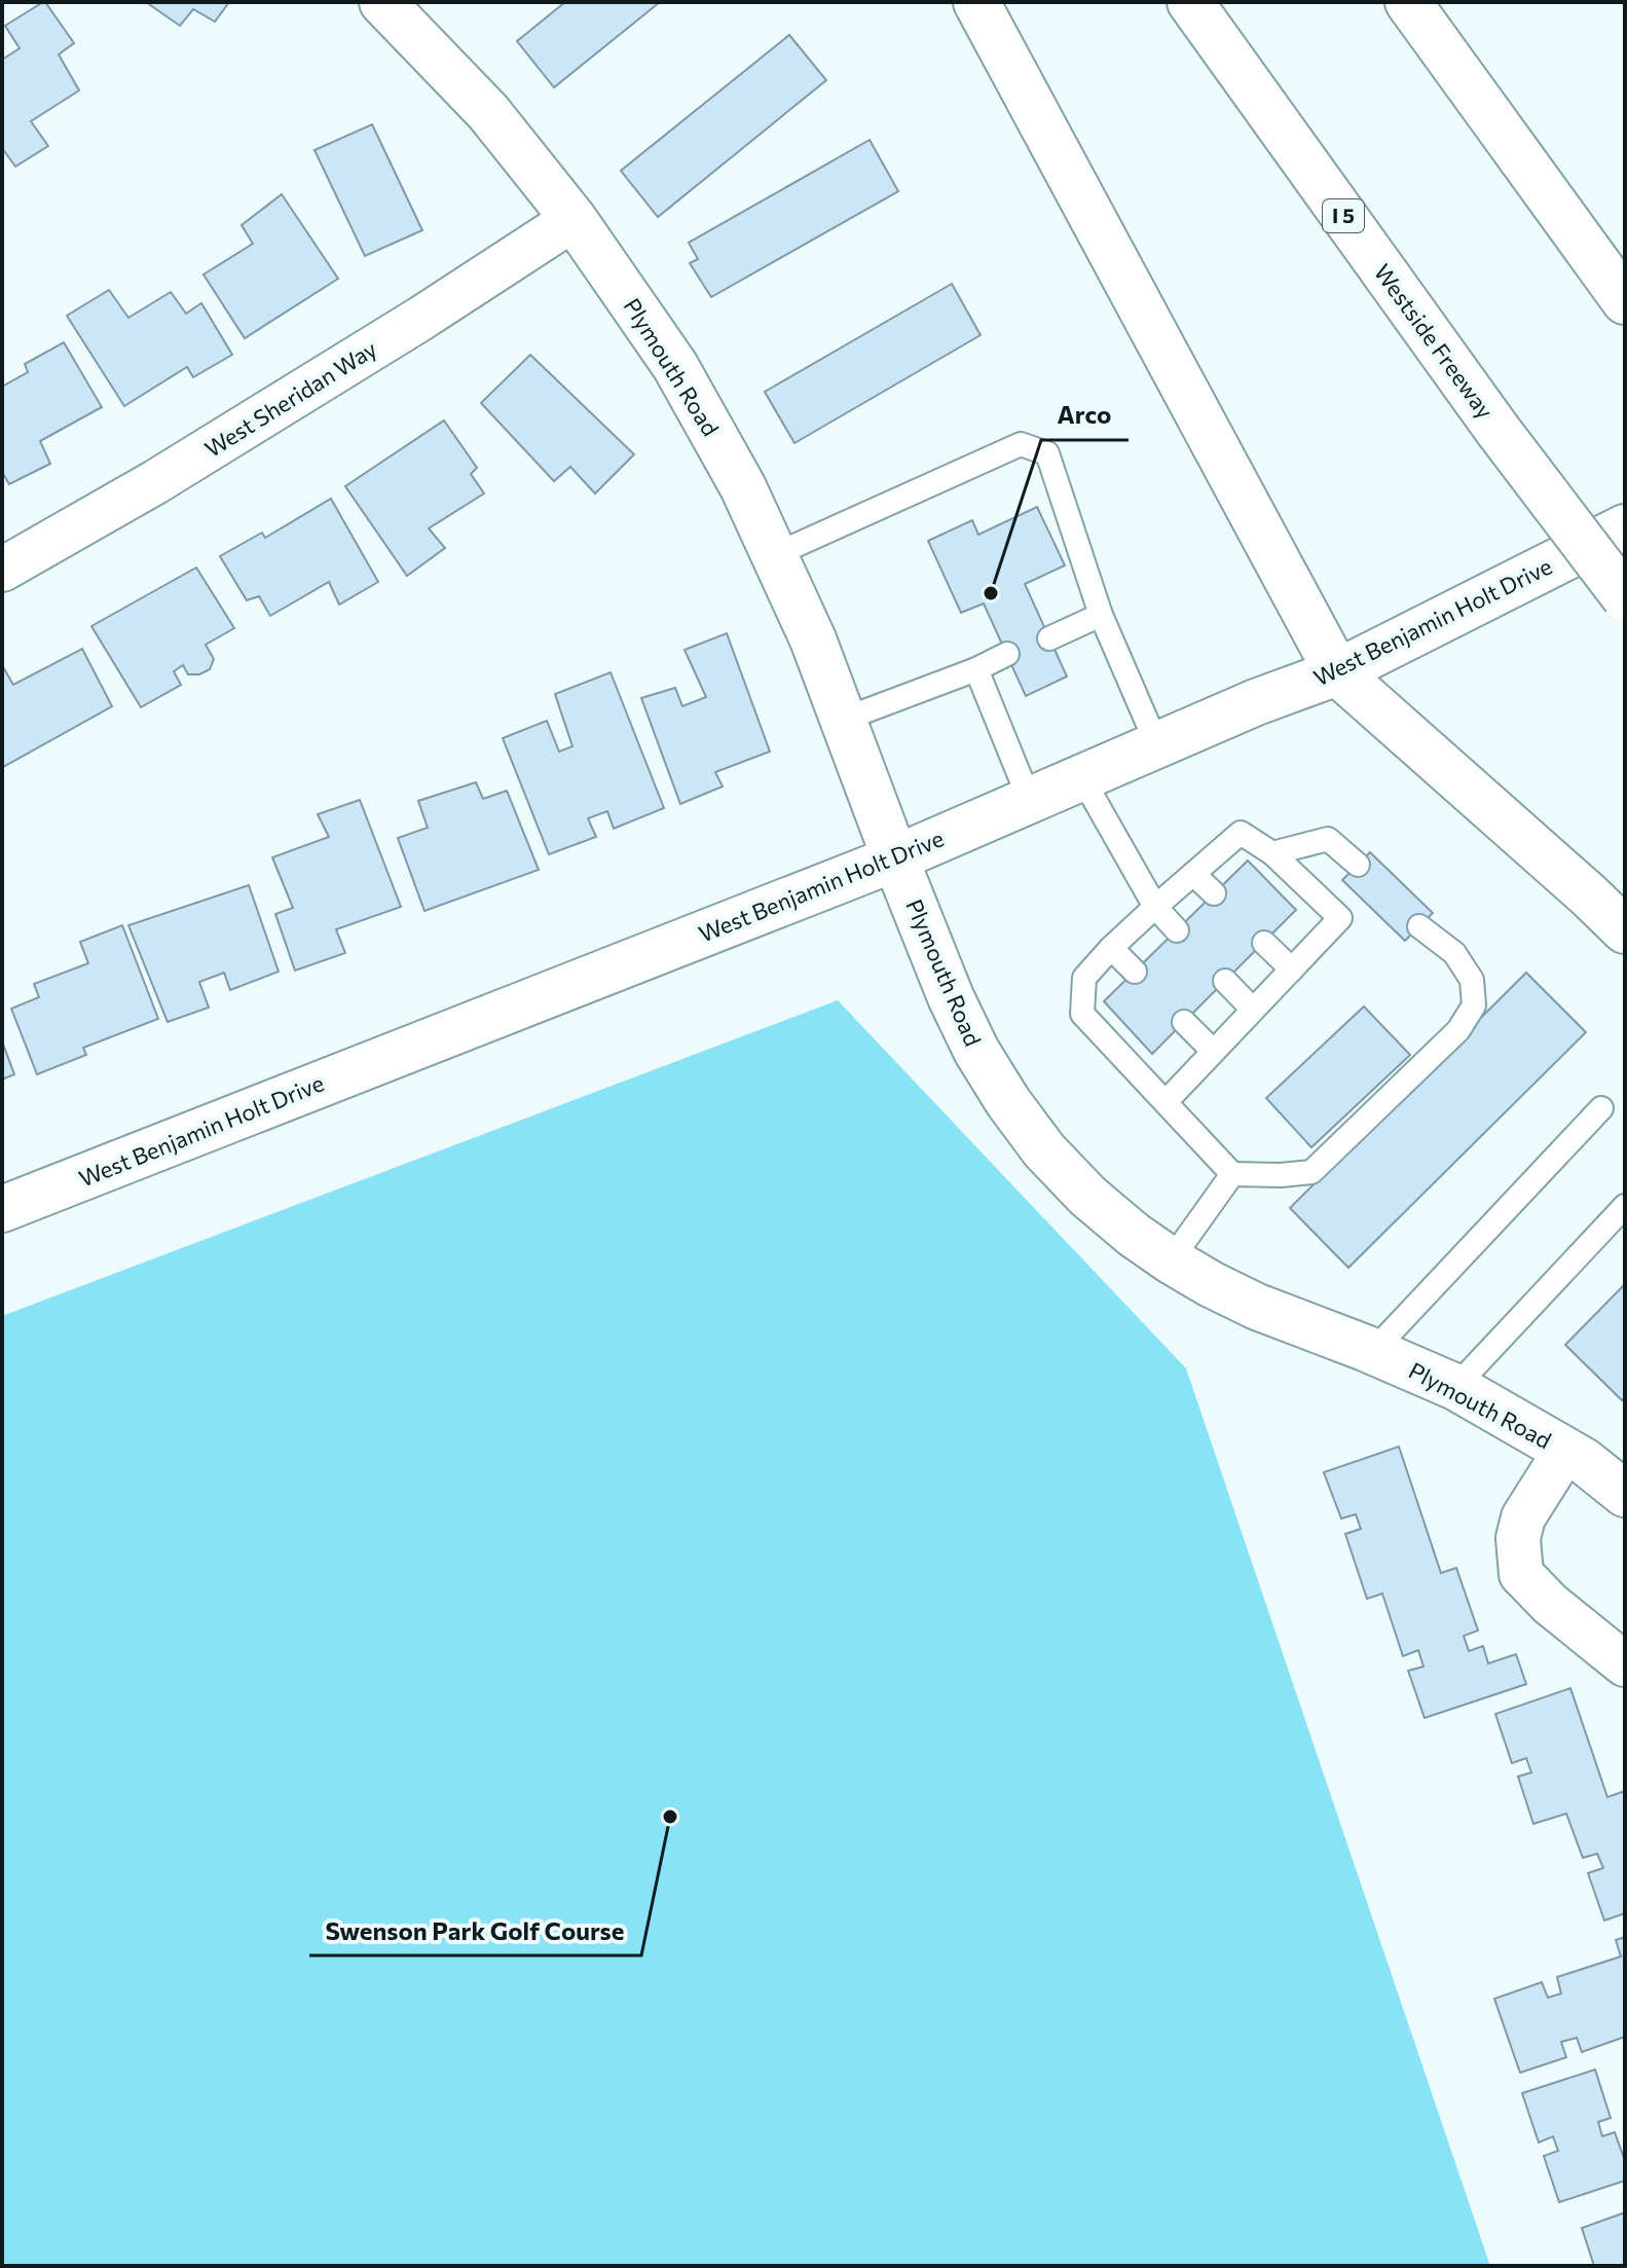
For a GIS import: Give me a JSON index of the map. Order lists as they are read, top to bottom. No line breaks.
{"streets":{"main road":["I 5","Westside Freeway","Plymouth Road","West Benjamin Holt Drive"],"street":["West Sheridan Way"]},"crossings":[["Plymouth Road","West Sheridan Way"],["Plymouth Road","West Benjamin Holt Drive"]],"places":["Arco","Swenson Park Golf Course"]}
